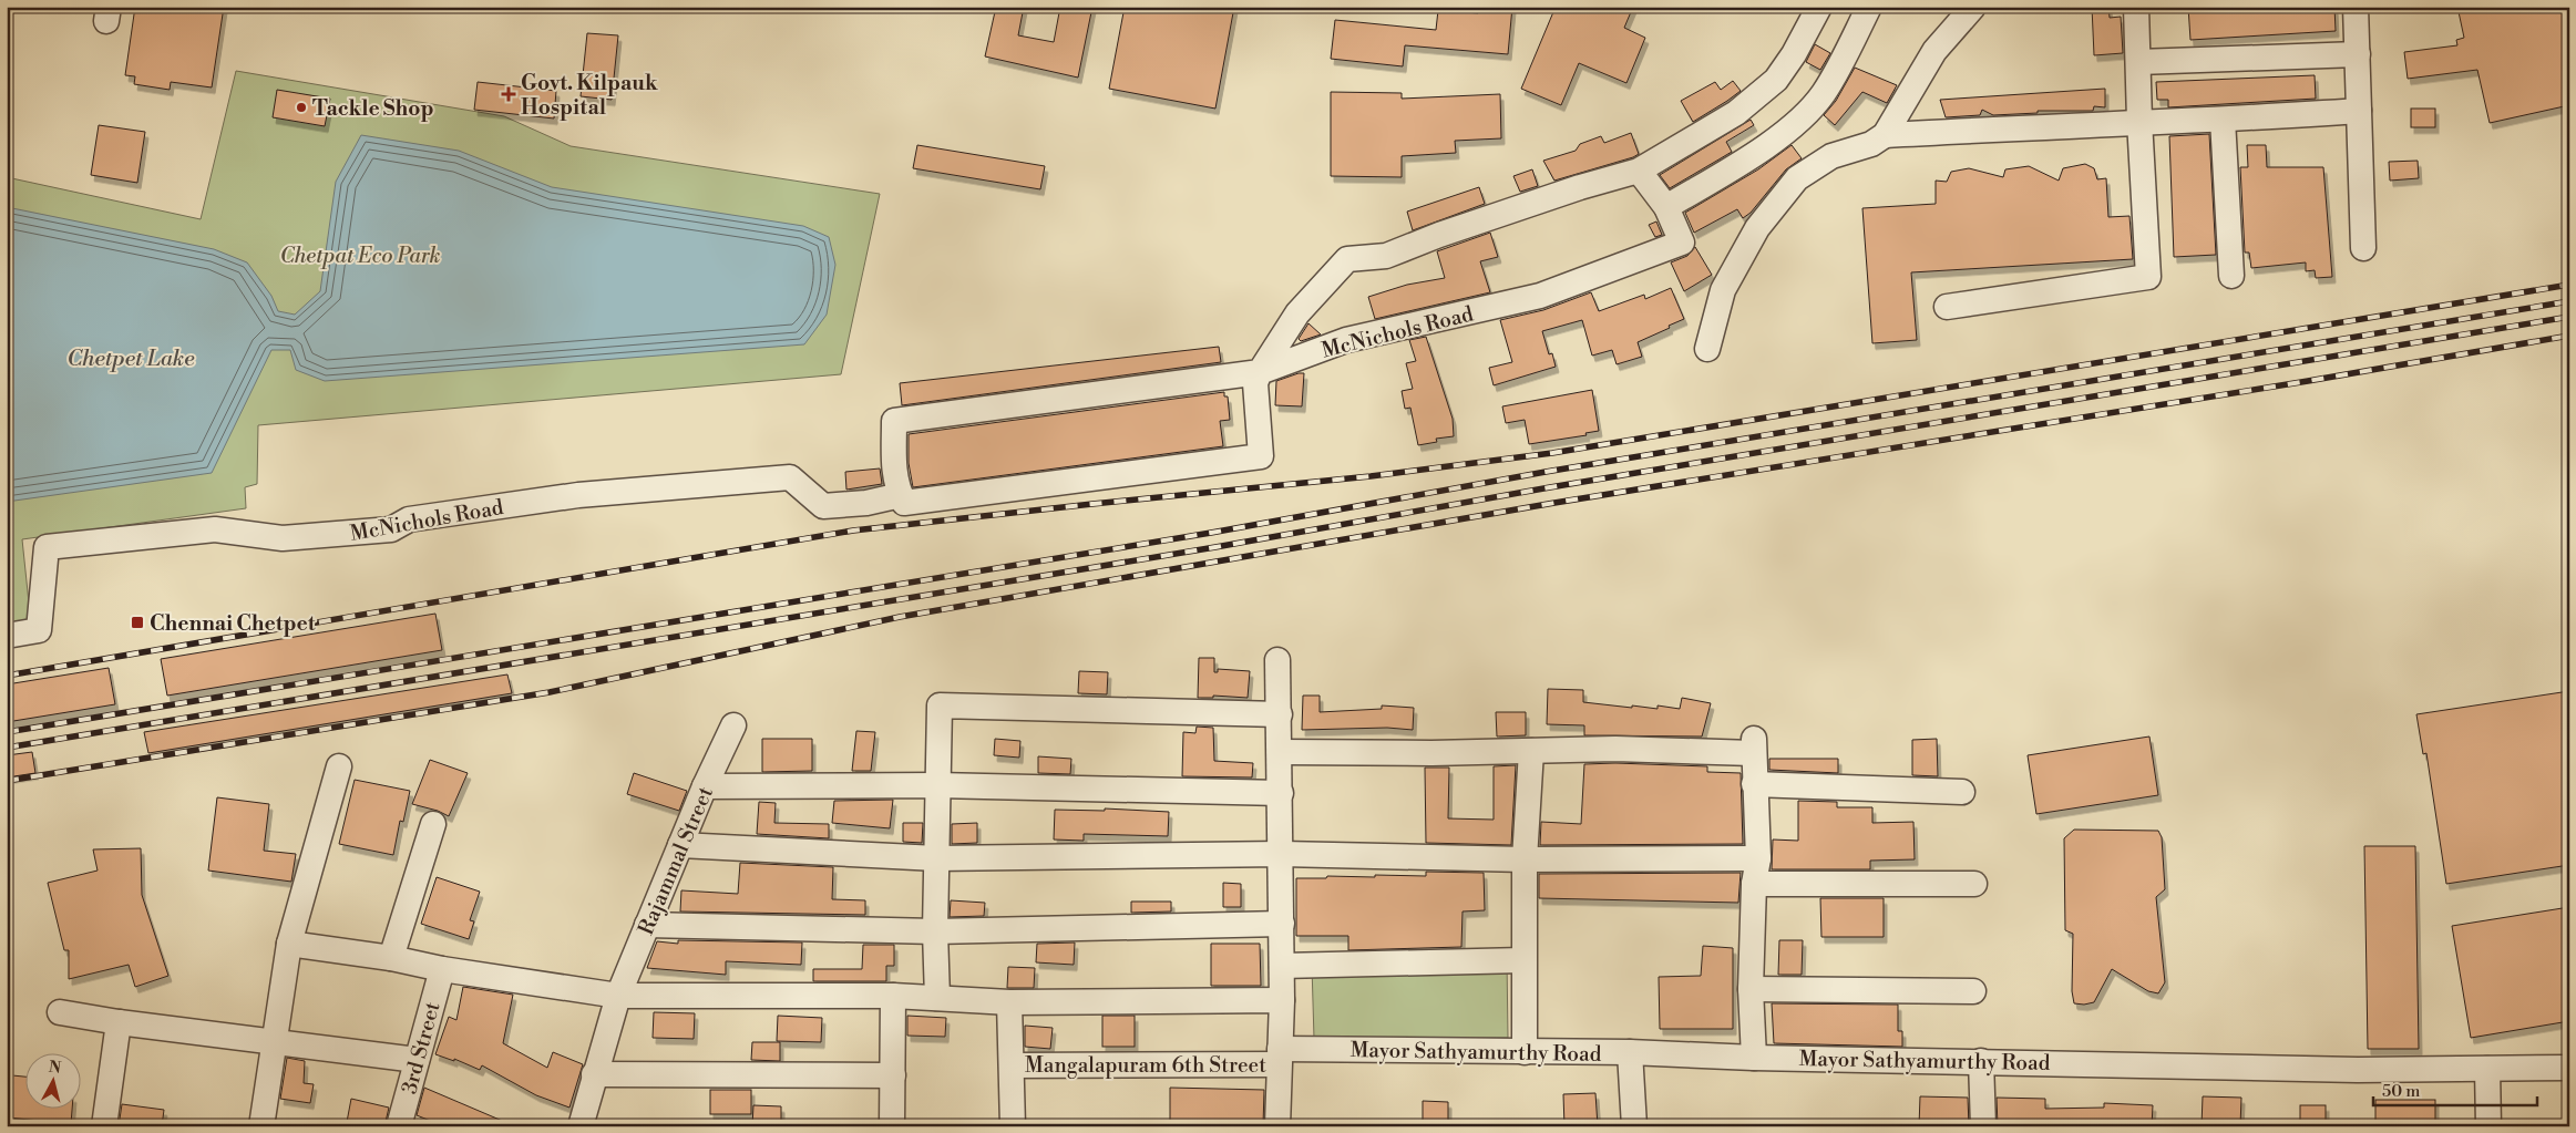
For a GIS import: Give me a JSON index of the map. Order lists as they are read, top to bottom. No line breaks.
{"streets":{"street":["McNichols Road","Rajammal Street","3rd Street","Mayor Sathyamurthy Road","Mangalapuram 6th Street"]},"crossings":[["Mayor Sathyamurthy Road","Mangalapuram 6th Street"]],"water":["Chetpet Lake"],"parks":["Chetpat Eco Park"],"places":{"health":["Govt. Kilpauk Hospital"],"other":["Tackle Shop"],"transit":["Chennai Chetpet"]},"scale_bar":"50 m","north":"top"}
